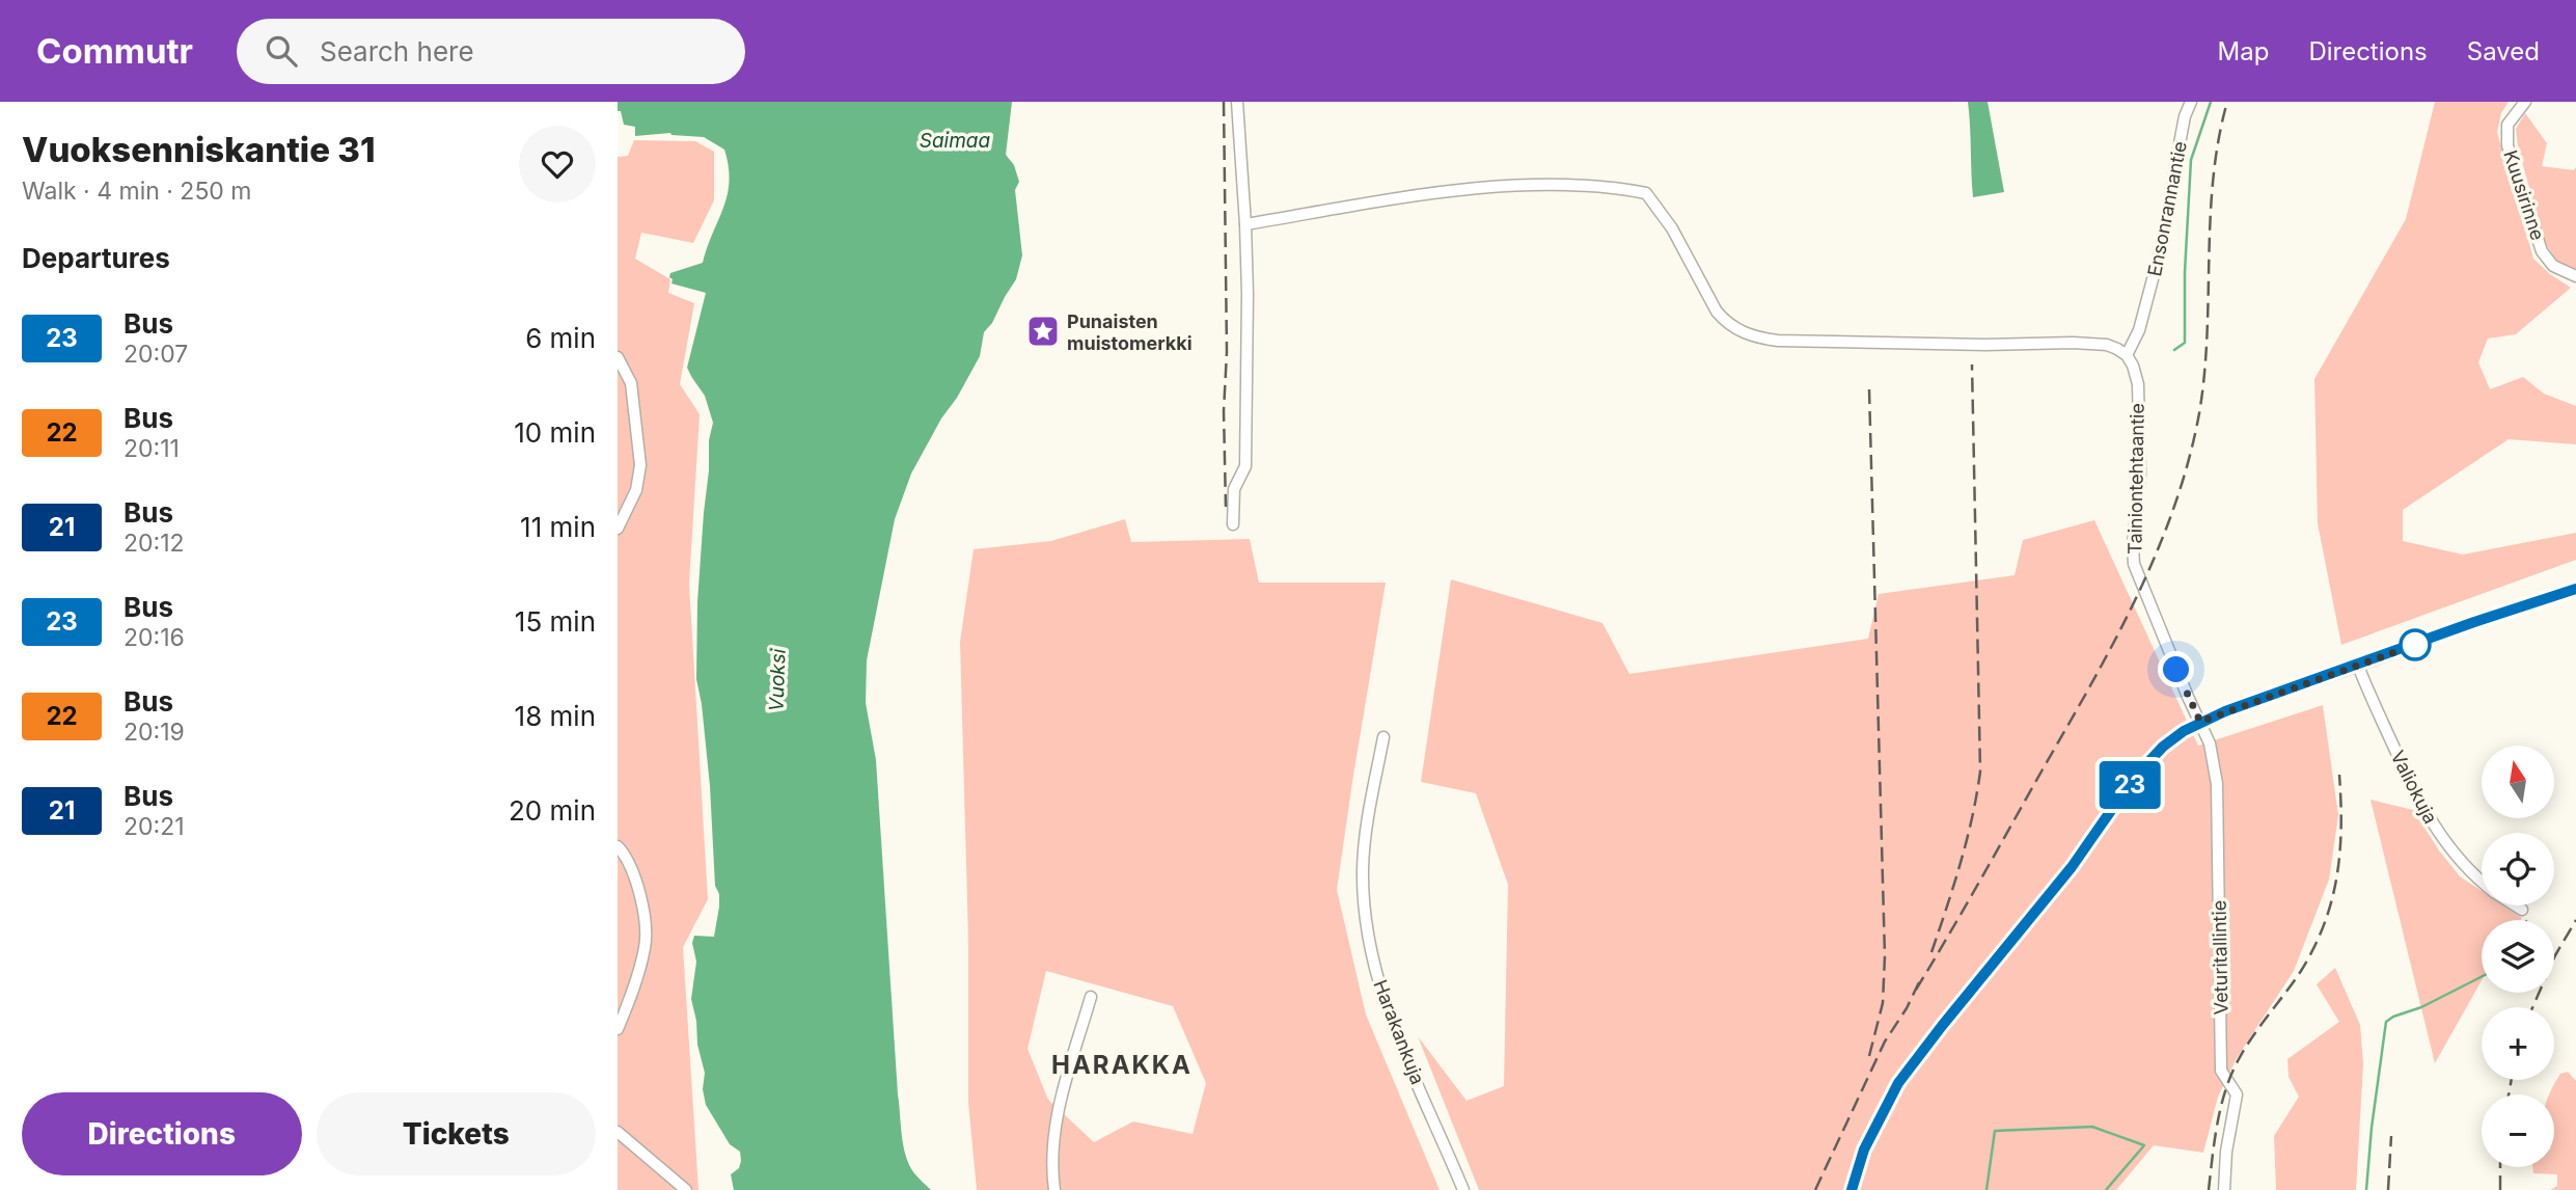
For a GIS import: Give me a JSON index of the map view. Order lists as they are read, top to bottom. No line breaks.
{"streets":{"street":["Kuusirinne","Ensonrannantie","Tainiontehtaantie","Valiokuja","Veturitallintie","Harakankuja"]},"crossings":[["Ensonrannantie","Tainiontehtaantie"],["Tainiontehtaantie","Veturitallintie"]],"districts":["HARAKKA"],"water":["Saimaa","Vuoksi"],"places":{"place":["Punaisten muistomerkki"]},"lines":["bus line 23"],"north":"top","page":{"header":"Commutr","search":"Search here","nav":["Map","Directions","Saved"],"heading":[["Vuoksenniskantie 31","Walk · 4 min · 250 m"],"Departures"],"on_map":"23","list":[{"mark":"23","name":"Bus","note":"20:07","value":"6 min"},{"mark":"22","name":"Bus","note":"20:11","value":"10 min"},{"mark":"21","name":"Bus","note":"20:12","value":"11 min"},{"mark":"23","name":"Bus","note":"20:16","value":"15 min"},{"mark":"22","name":"Bus","note":"20:19","value":"18 min"},{"mark":"21","name":"Bus","note":"20:21","value":"20 min"}],"map_buttons":["+","−"],"buttons":["Directions","Tickets"]}}
